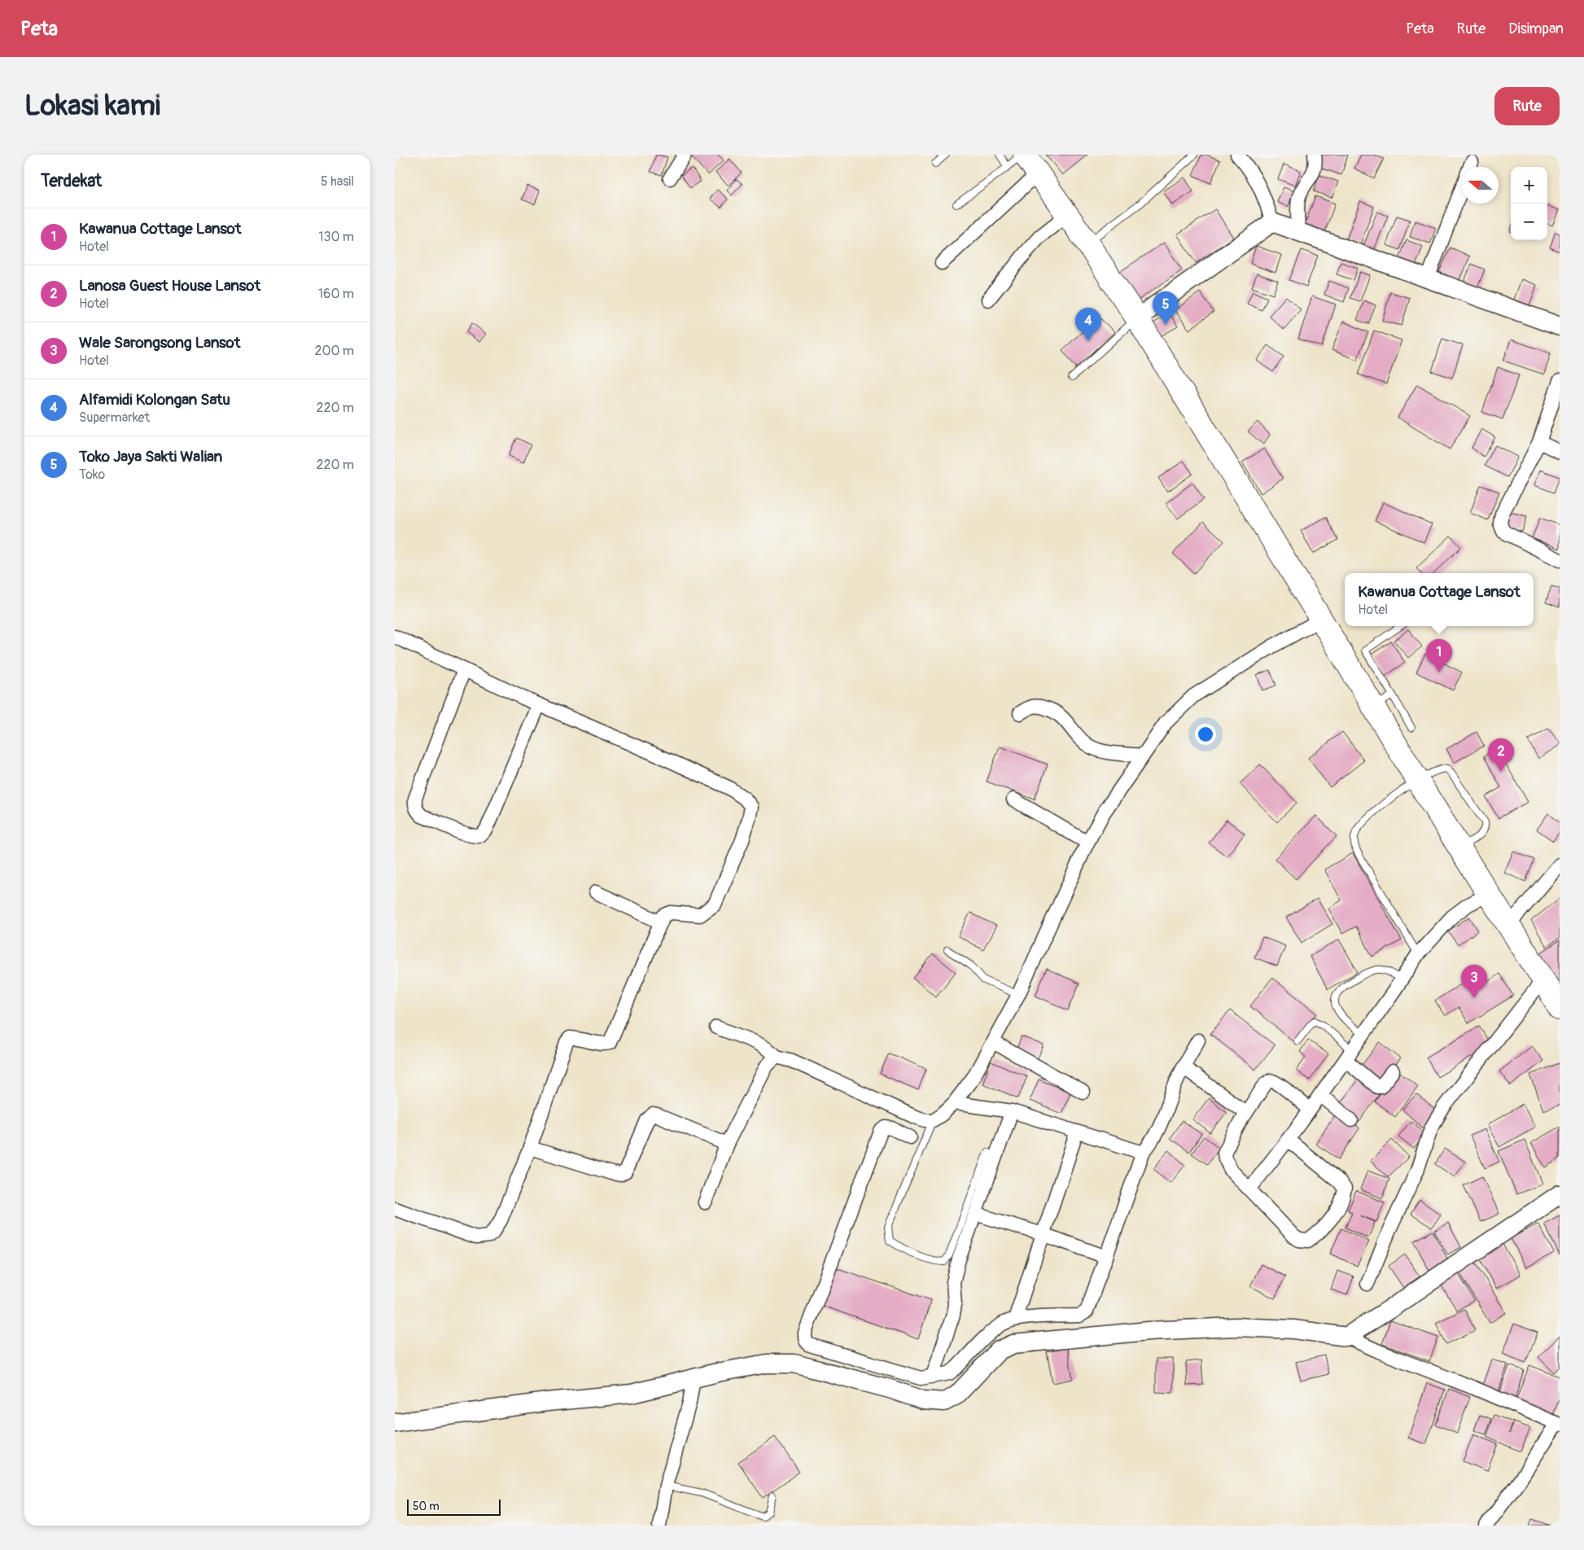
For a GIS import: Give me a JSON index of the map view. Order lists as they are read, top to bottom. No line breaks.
{"scale_bar":"50 m","north":"left","page":{"header":"Peta","nav":["Peta","Rute","Disimpan"],"buttons":"Rute","title":"Lokasi kami","heading":["Terdekat","5 hasil"],"map_buttons":["+","−"],"list":[{"mark":"1","name":"Kawanua Cottage Lansot","note":"Hotel","value":"130 m"},{"mark":"2","name":"Lanosa Guest House Lansot","note":"Hotel","value":"160 m"},{"mark":"3","name":"Wale Sarongsong Lansot","note":"Hotel","value":"200 m"},{"mark":"4","name":"Alfamidi Kolongan Satu","note":"Supermarket","value":"220 m"},{"mark":"5","name":"Toko Jaya Sakti Walian","note":"Toko","value":"220 m"}],"pins":["5","4","1","2","3"],"popup":["Kawanua Cottage Lansot","Hotel"],"scale":"50 m"}}
